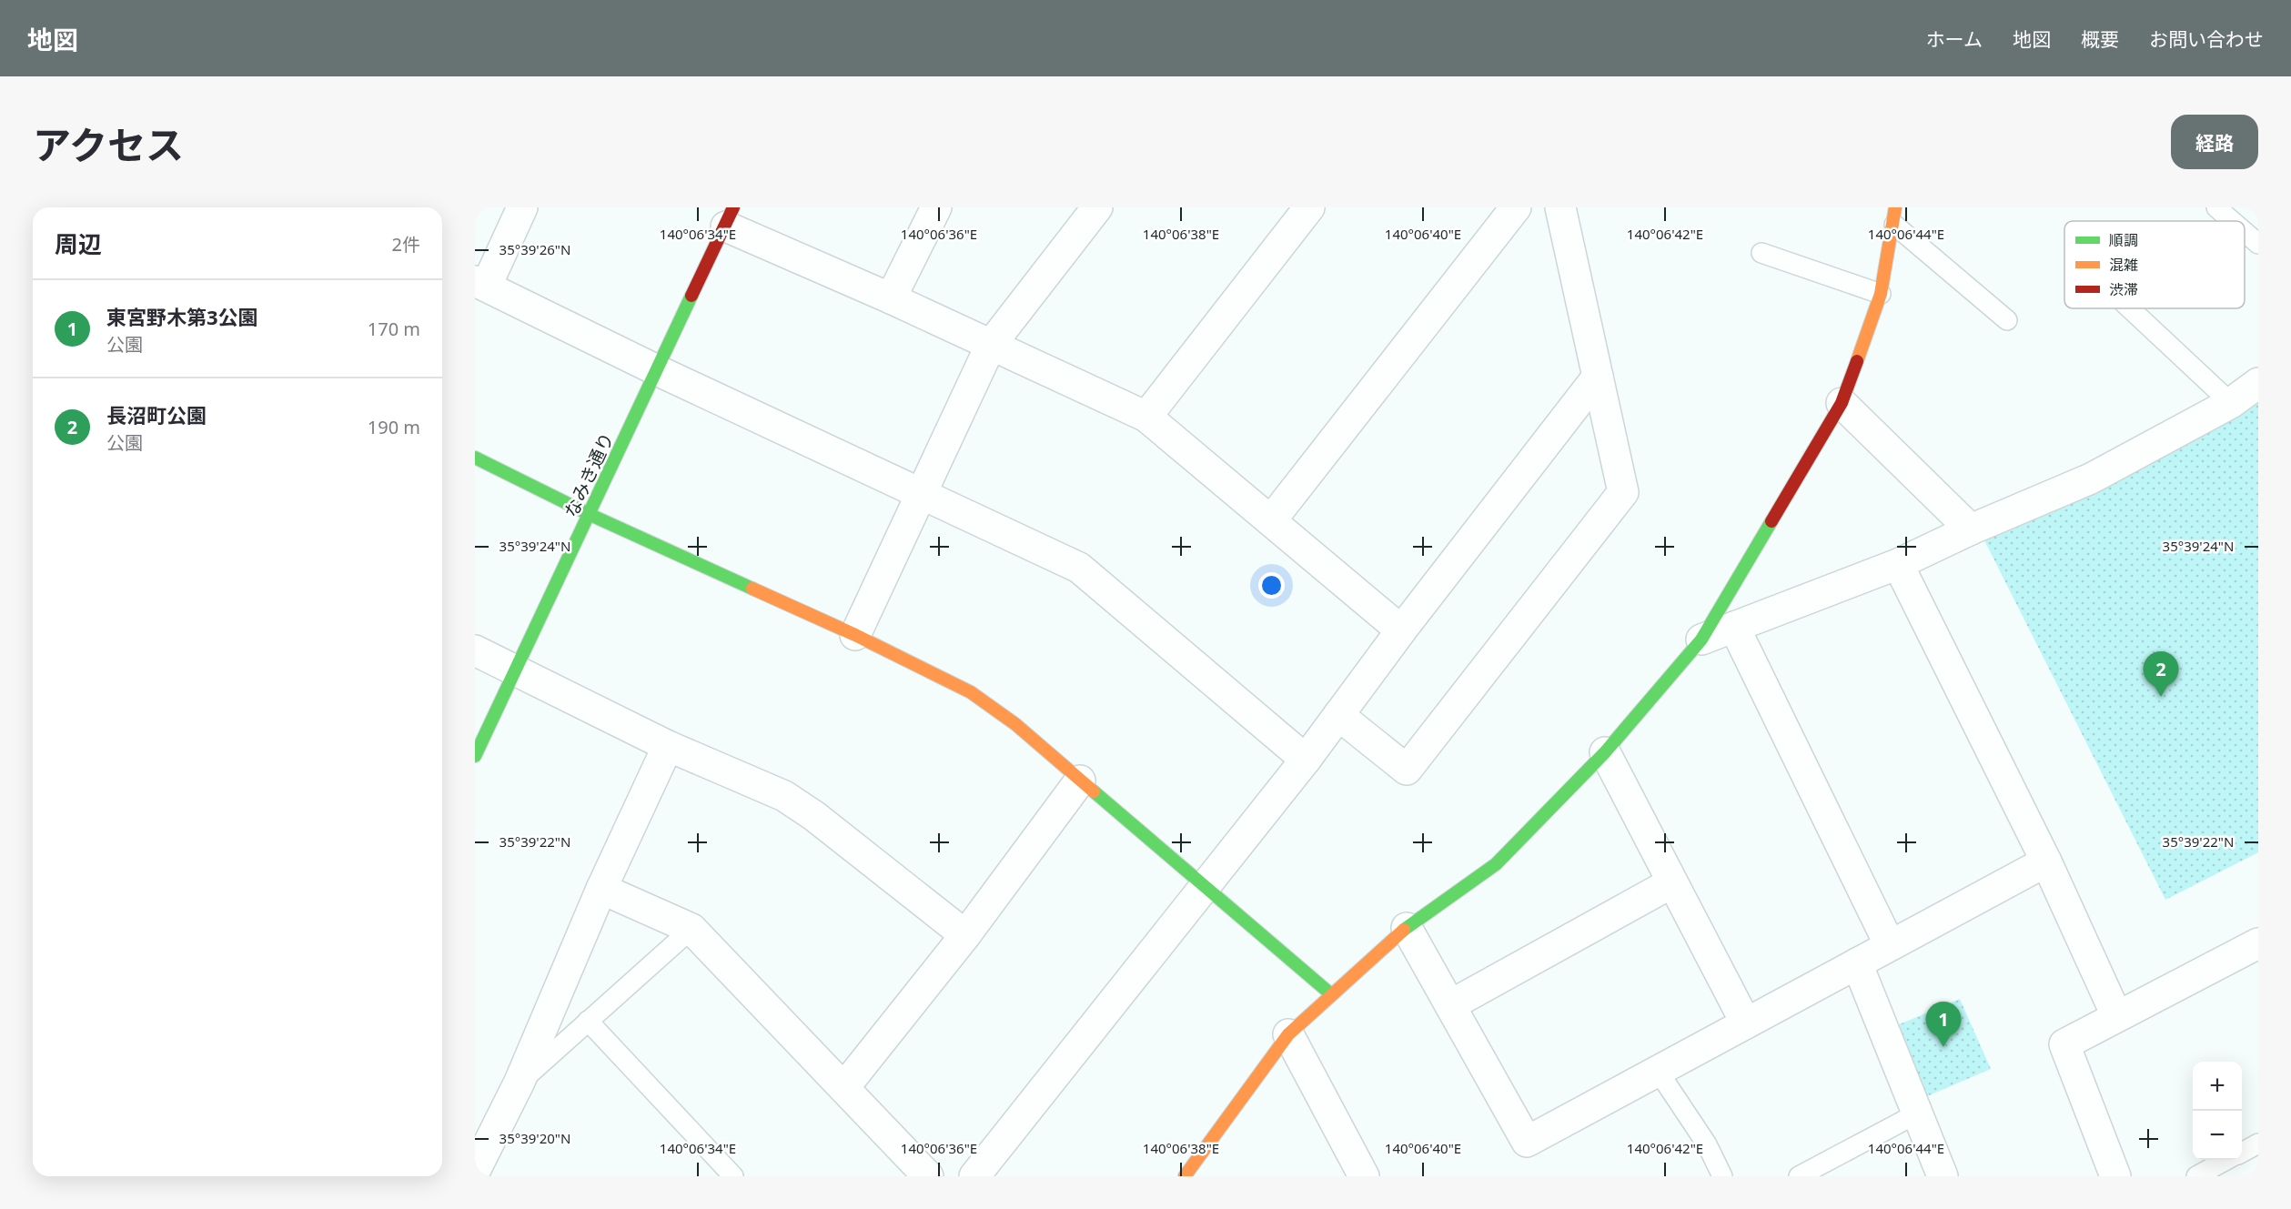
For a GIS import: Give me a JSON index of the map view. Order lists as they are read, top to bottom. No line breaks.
{"streets":{"street":["なみき通り"]},"legend":["順調","混雑","渋滞"],"page":{"header":"地図","nav":["ホーム","地図","概要","お問い合わせ"],"title":"アクセス","buttons":"経路","heading":["周辺","2件"],"list":[{"mark":"1","name":"東宮野木第3公園","note":"公園","value":"170 m"},{"mark":"2","name":"長沼町公園","note":"公園","value":"190 m"}],"pins":["2","1"],"map_buttons":["+","−"]},"coordinates":["140°06'34\"E","140°06'36\"E","140°06'38\"E","140°06'40\"E","140°06'42\"E","140°06'44\"E","35°39'26\"N","35°39'24\"N","35°39'22\"N","35°39'20\"N"]}
